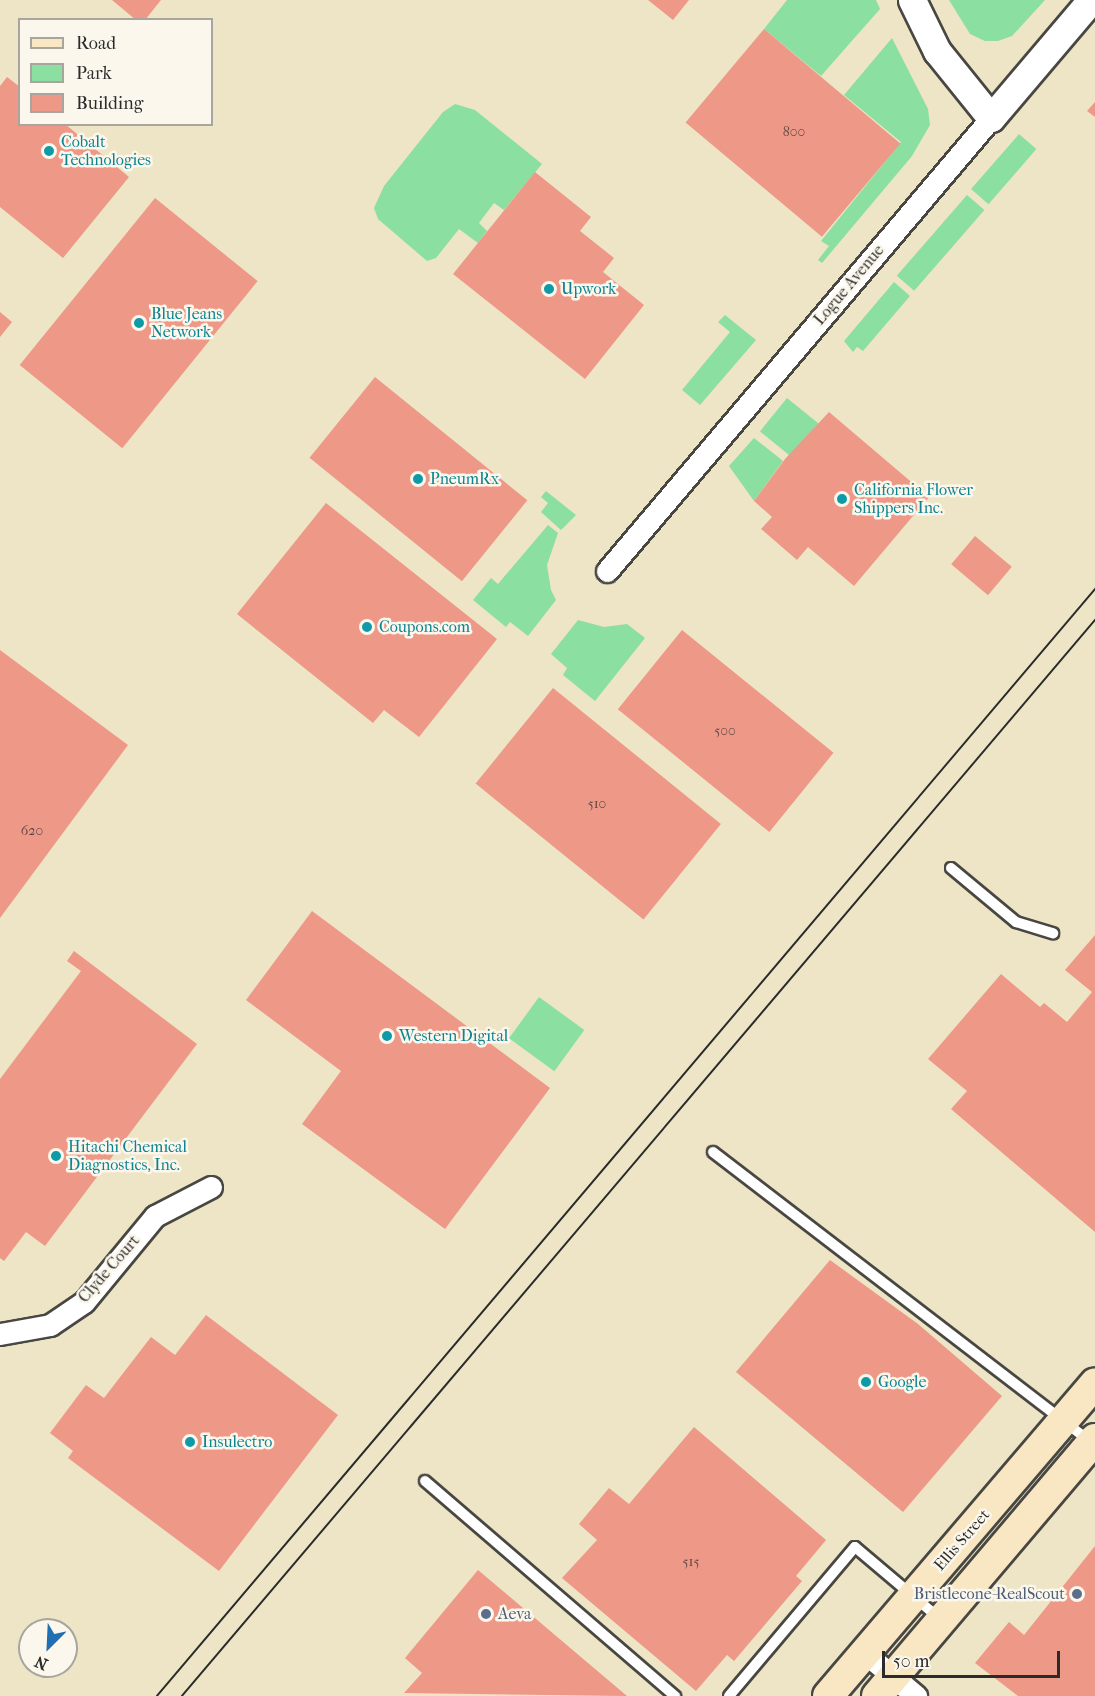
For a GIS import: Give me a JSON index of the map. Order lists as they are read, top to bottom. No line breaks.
{"streets":{"main road":["Ellis Street"],"street":["Logue Avenue","Clyde Court"]},"places":["Cobalt Technologies","Upwork","Blue Jeans Network","PneumRx","California Flower Shippers Inc.","Coupons.com","Western Digital","Hitachi Chemical Diagnostics, Inc.","Google","Insulectro","Bristlecone-RealScout","Aeva"],"house_numbers":["800","500","510","620","515"],"legend":["Road","Park","Building"],"scale_bar":"50 m","north":"bottom left"}
